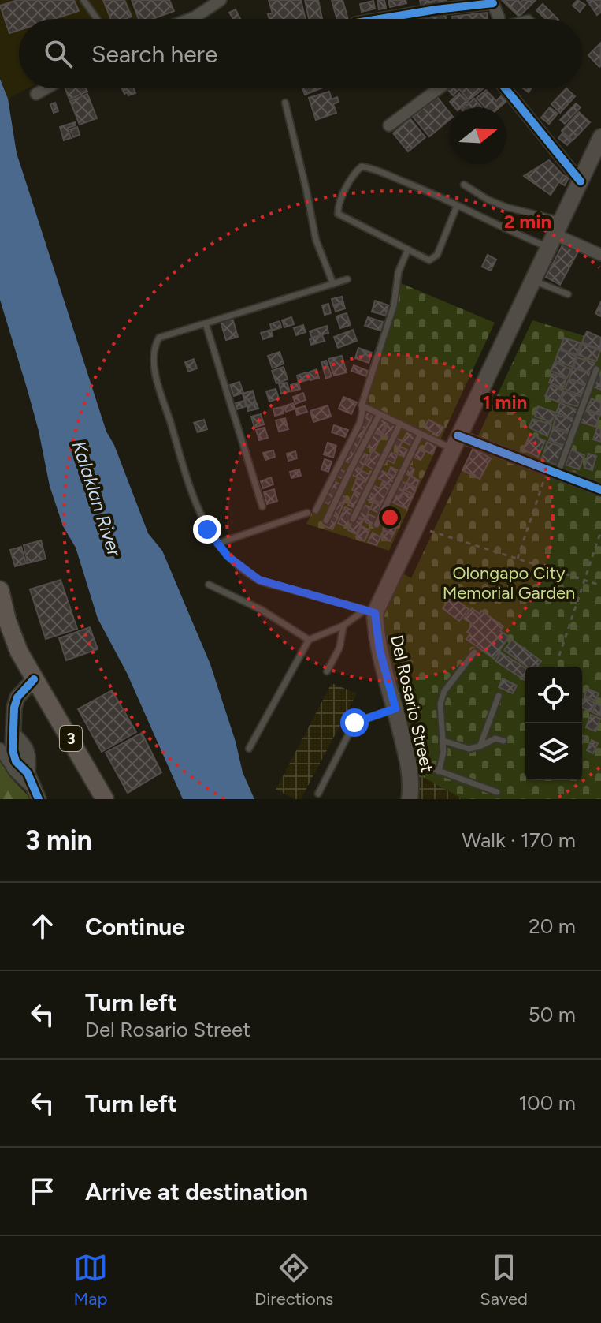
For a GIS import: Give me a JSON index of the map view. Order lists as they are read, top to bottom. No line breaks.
{"streets":{"highway":["3"],"main road":["Del Rosario Street"]},"water":["Kalaklan River"],"parks":["Olongapo City Memorial Garden"],"north":"right","page":{"search":"Search here","heading":["3 min","Walk · 170 m"],"list":[["Continue","20 m"],["Turn left","Del Rosario Street","50 m"],["Turn left","100 m"],"Arrive at destination"],"nav":["Map","Directions","Saved"]},"rings":["2 min","1 min"]}
